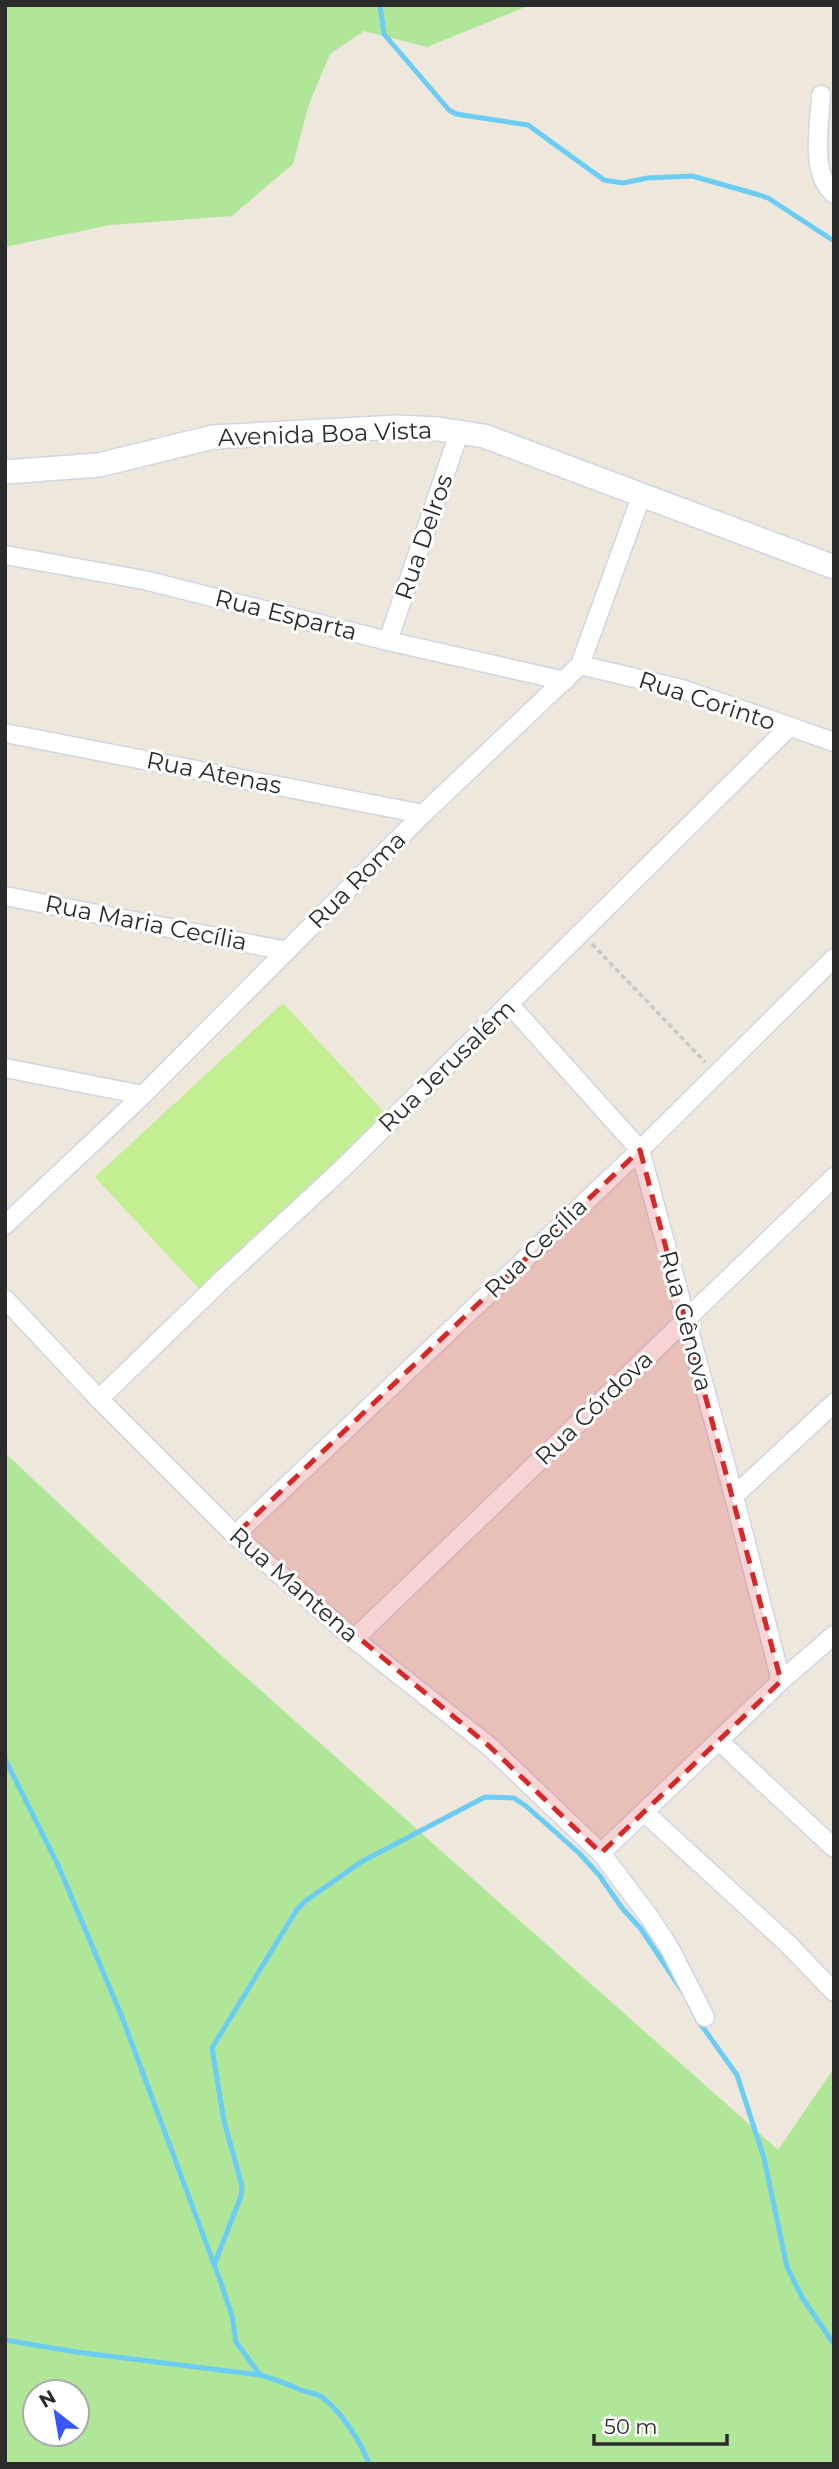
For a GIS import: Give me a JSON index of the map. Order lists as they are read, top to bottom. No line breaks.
{"streets":{"street":["Avenida Boa Vista","Rua Delros","Rua Esparta","Rua Corinto","Rua Atenas","Rua Roma","Rua Maria Cecília","Rua Jerusalém","Rua Cecília","Rua Gênova","Rua Córdova","Rua Mantena"]},"crossings":[["Avenida Boa Vista","Rua Delros"],["Avenida Boa Vista","Rua Roma"],["Rua Delros","Rua Esparta"],["Rua Esparta","Rua Roma"],["Rua Corinto","Rua Roma"],["Rua Corinto","Rua Jerusalém"],["Rua Atenas","Rua Roma"],["Rua Roma","Rua Maria Cecília"],["Rua Jerusalém","Rua Gênova"],["Rua Jerusalém","Rua Mantena"],["Rua Cecília","Rua Gênova"],["Rua Cecília","Rua Mantena"],["Rua Gênova","Rua Córdova"],["Rua Córdova","Rua Mantena"]],"scale_bar":"50 m","north":"top left"}
